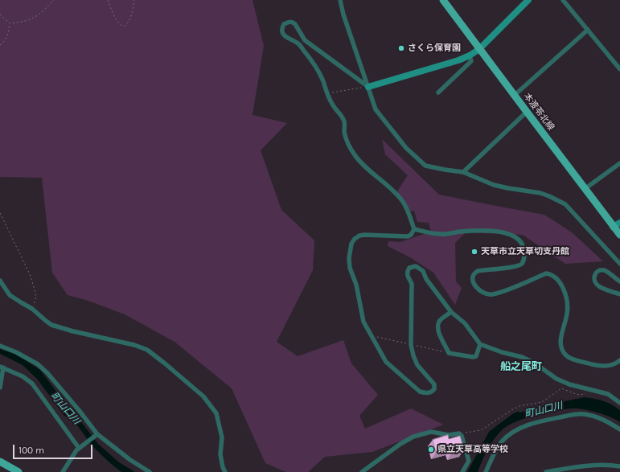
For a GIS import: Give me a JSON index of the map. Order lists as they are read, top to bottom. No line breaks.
{"streets":{"main road":["本渡苓北線"]},"districts":["船之尾町"],"water":["町山口川"],"places":["さくら保育園","天草市立天草切支丹館","県立天草高等学校"],"scale_bar":"100 m"}
